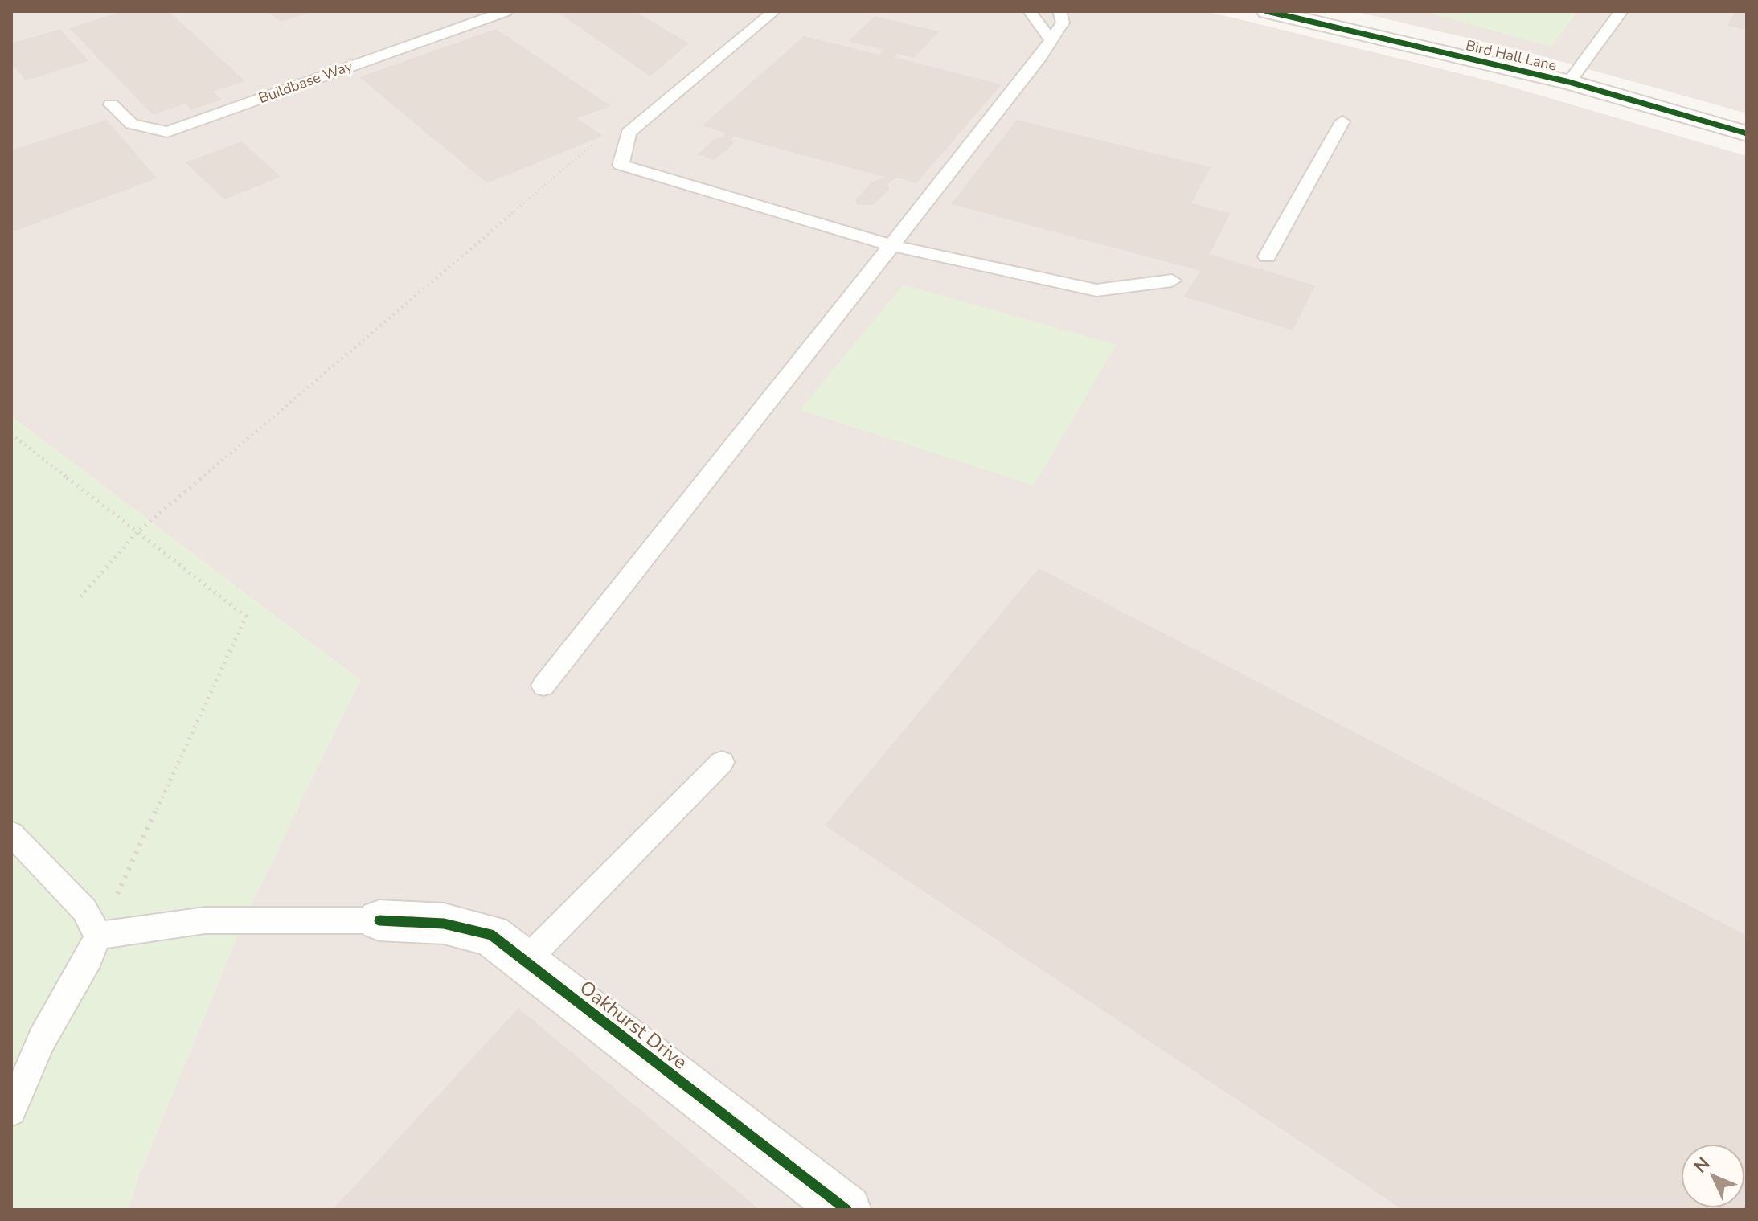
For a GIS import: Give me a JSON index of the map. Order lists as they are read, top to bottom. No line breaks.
{"streets":{"street":["Bird Hall Lane","Oakhurst Drive"],"lane":["Buildbase Way"]},"north":"top left"}
